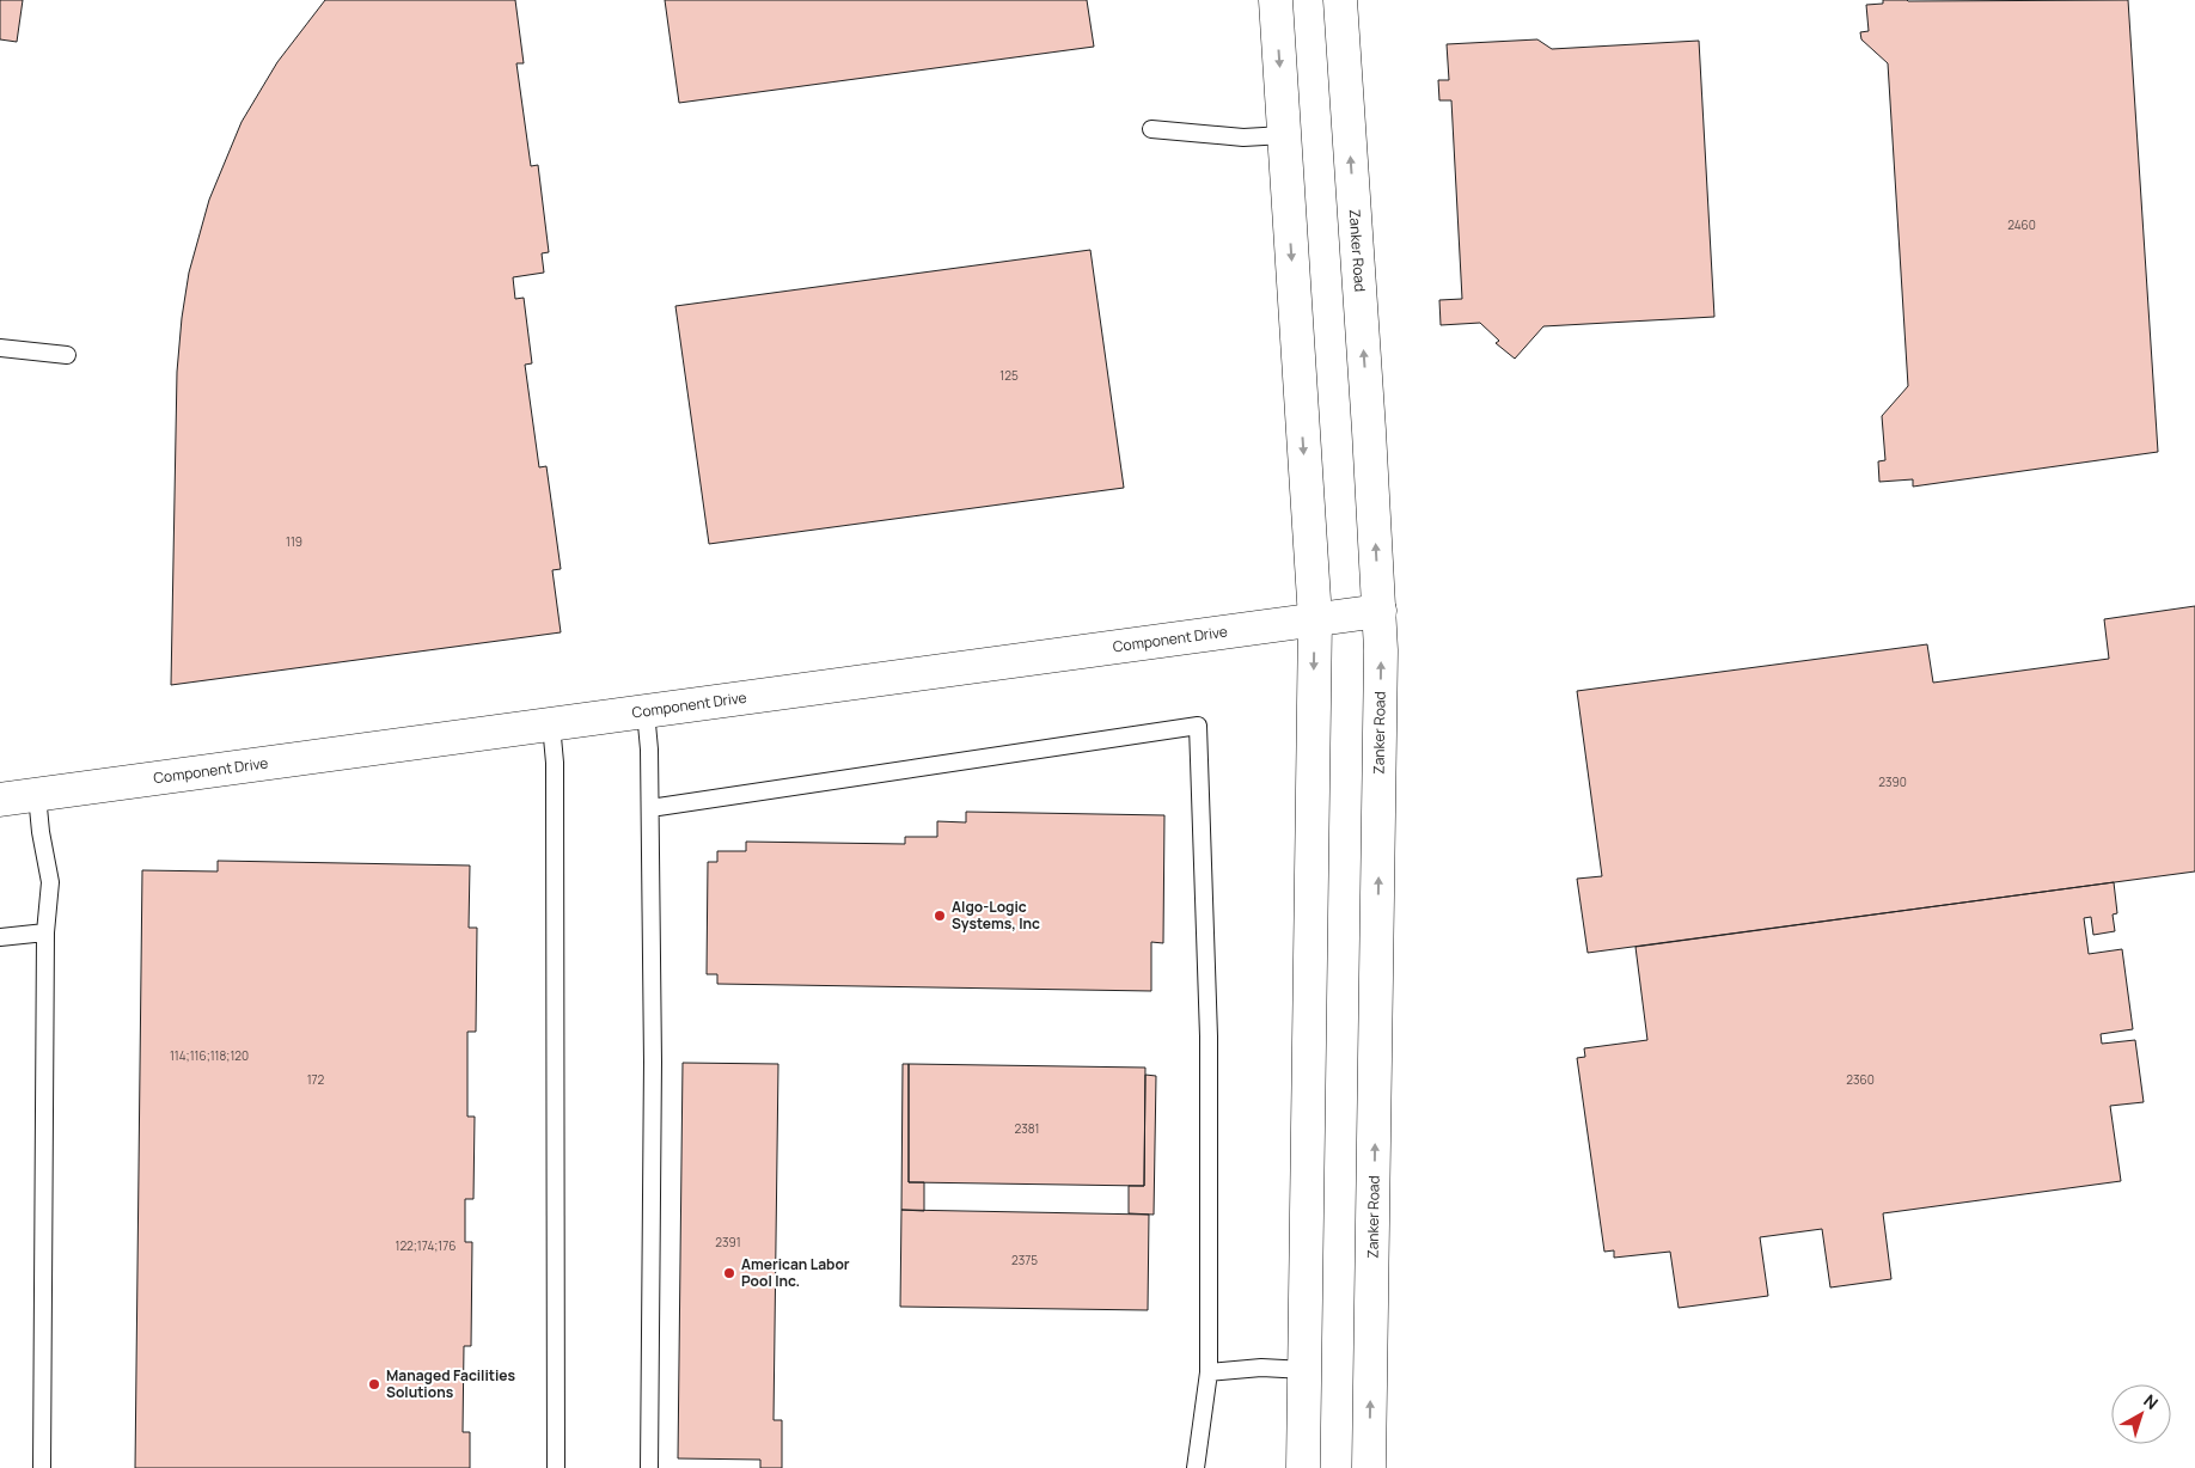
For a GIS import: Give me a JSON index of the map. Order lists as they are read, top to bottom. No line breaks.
{"streets":{"main road":["Zanker Road","Component Drive"]},"crossings":[["Zanker Road","Component Drive"]],"places":["Algo-Logic Systems, Inc","American Labor Pool Inc.","Managed Facilities Solutions"],"house_numbers":["2460","125","119","2390","114;116;118;120","172","2360","2381","2391","122;174;176","2375"],"north":"top right"}
